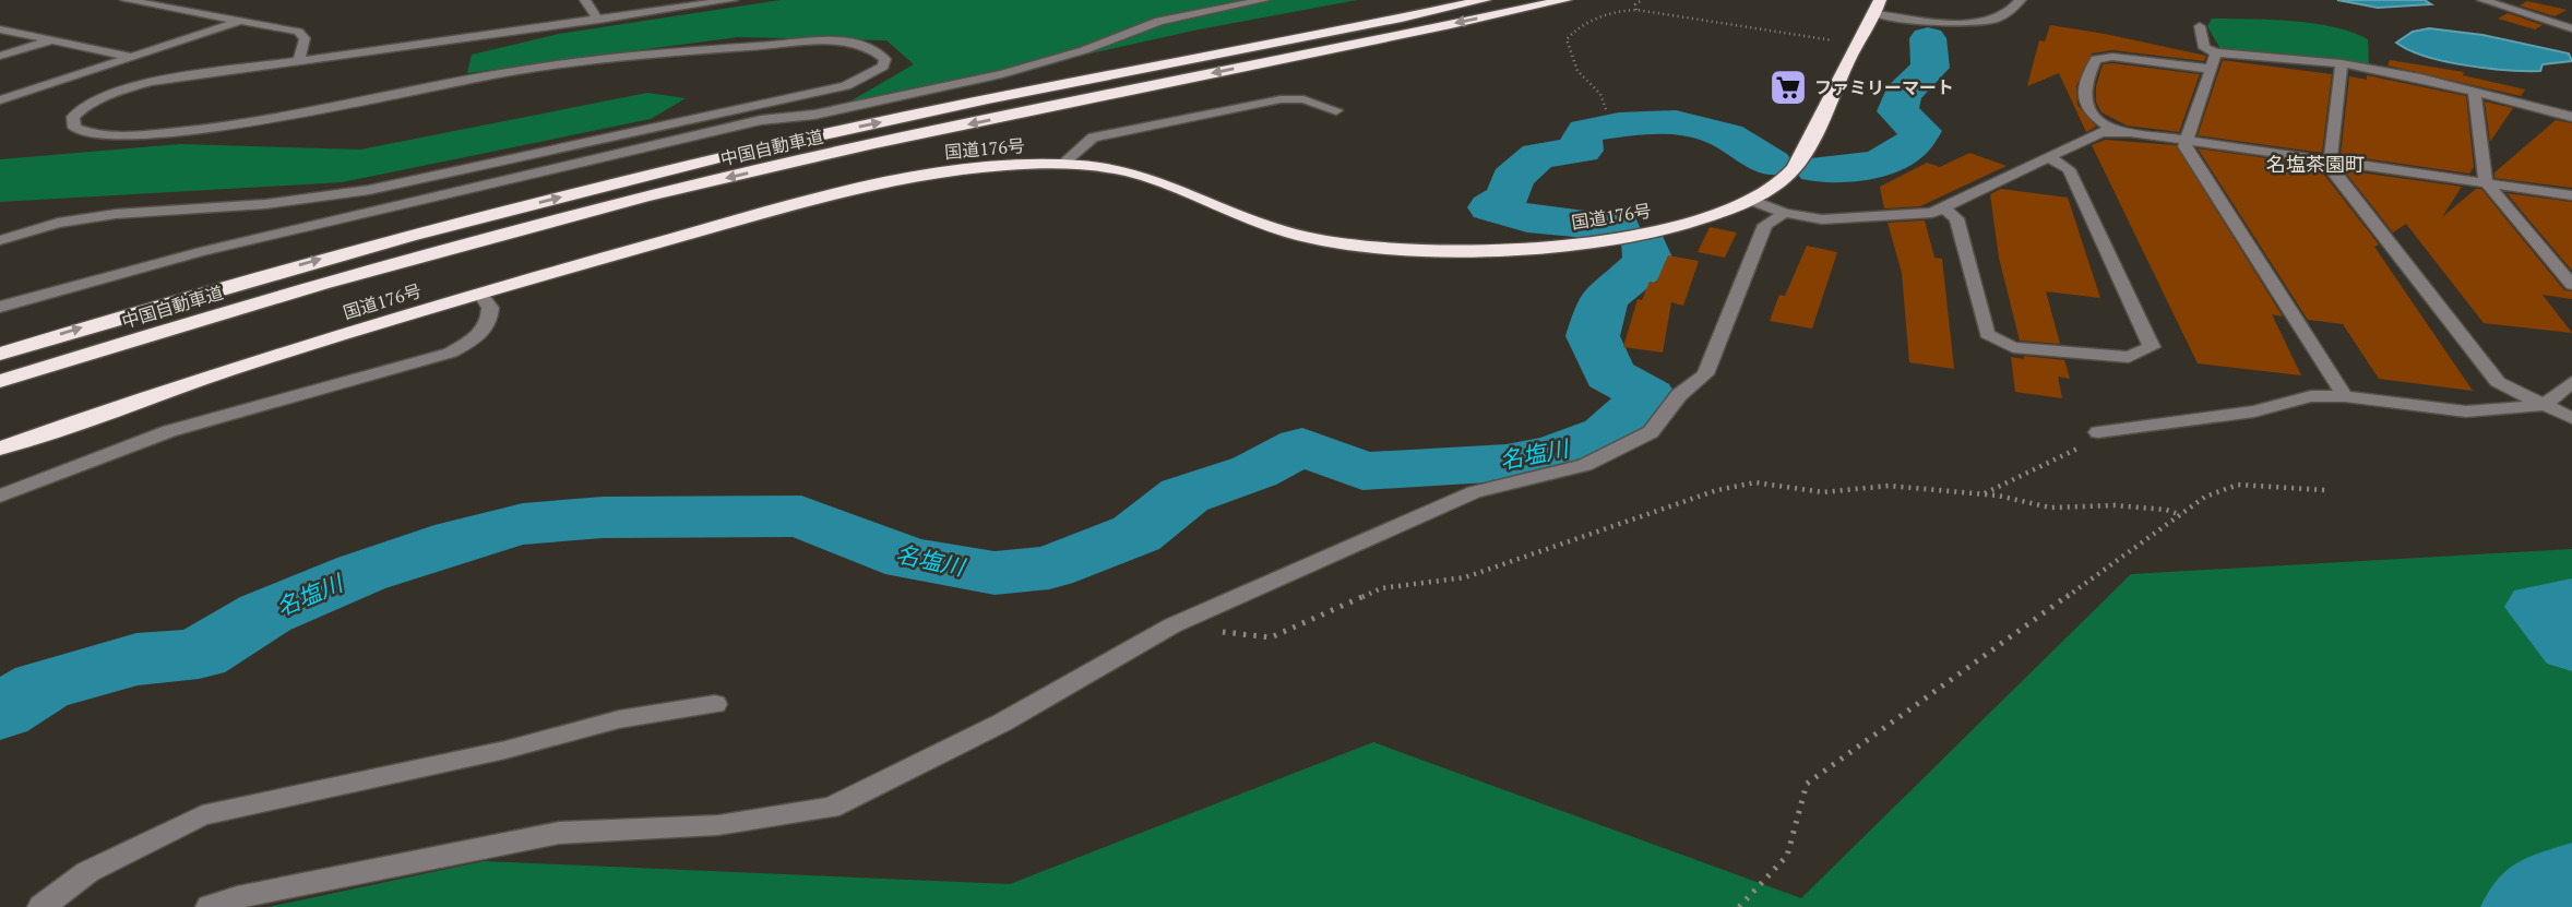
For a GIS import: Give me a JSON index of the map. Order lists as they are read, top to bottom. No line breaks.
{"streets":{"highway":["中国自動車道","国道176号"]},"districts":["名塩茶園町"],"water":["名塩川"],"places":{"supermarket":["ファミリーマート"]}}
